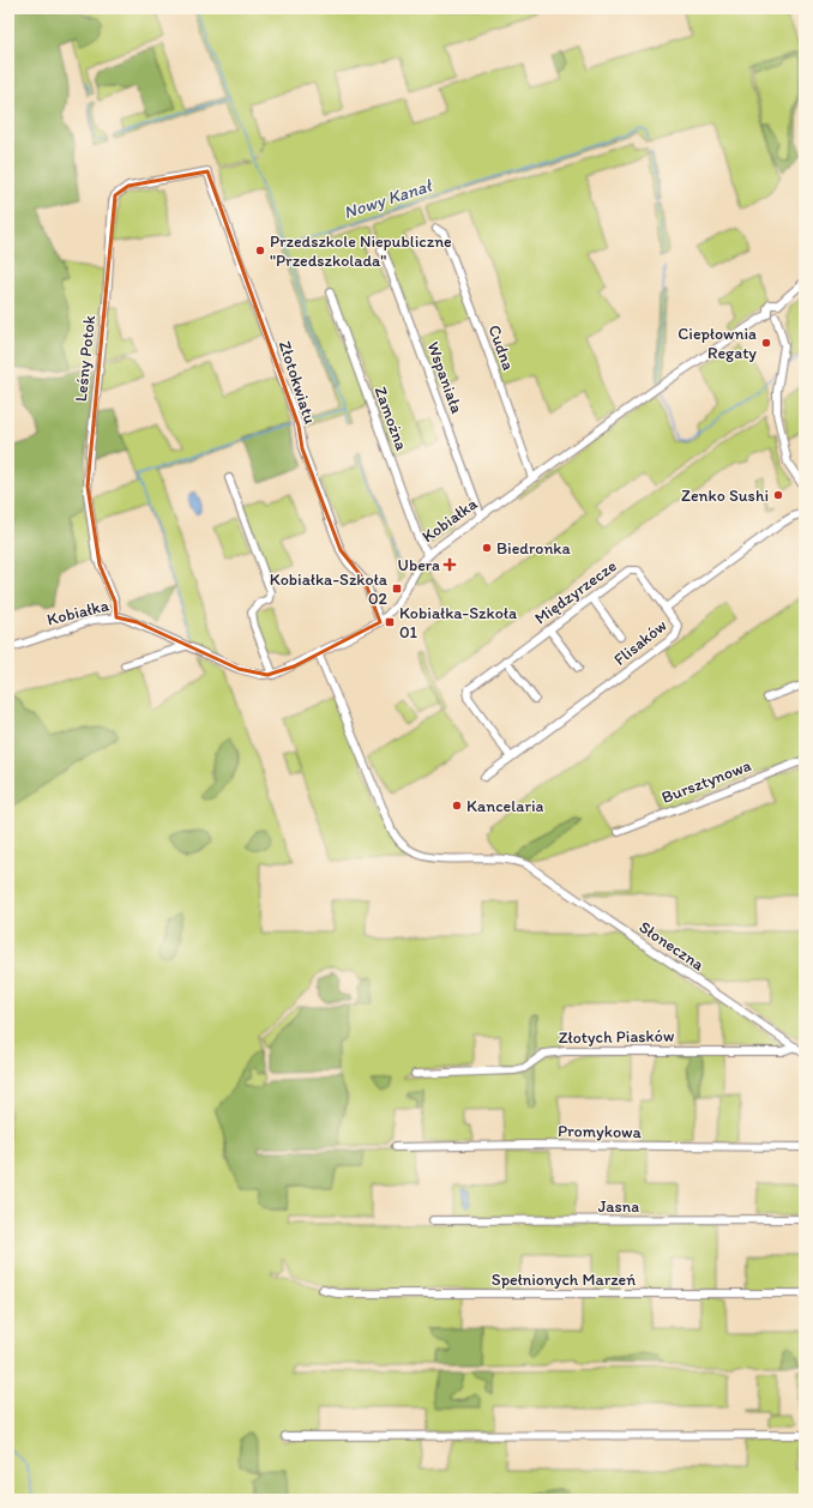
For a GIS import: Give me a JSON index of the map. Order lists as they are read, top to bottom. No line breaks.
{"streets":{"street":["Cudna","Leśny Potok","Wspaniała","Złotokwiatu","Zamożna","Kobiałka","Międzyrzecze","Flisaków","Bursztynowa","Słoneczna","Złotych Piasków","Promykowa","Jasna","Spełnionych Marzeń"]},"crossings":[["Cudna","Kobiałka"],["Leśny Potok","Złotokwiatu"],["Leśny Potok","Kobiałka"],["Wspaniała","Kobiałka"],["Złotokwiatu","Kobiałka"],["Zamożna","Kobiałka"],["Kobiałka","Słoneczna"],["Międzyrzecze","Flisaków"],["Słoneczna","Złotych Piasków"]],"water":["Nowy Kanał"],"places":{"other":["Przedszkole Niepubliczne \"Przedszkolada\"","Ciepłownia Regaty","Zenko Sushi","Biedronka","Kancelaria"],"health":["Ubera"],"transit":["Kobiałka-Szkoła 02","Kobiałka-Szkoła 01"]}}
